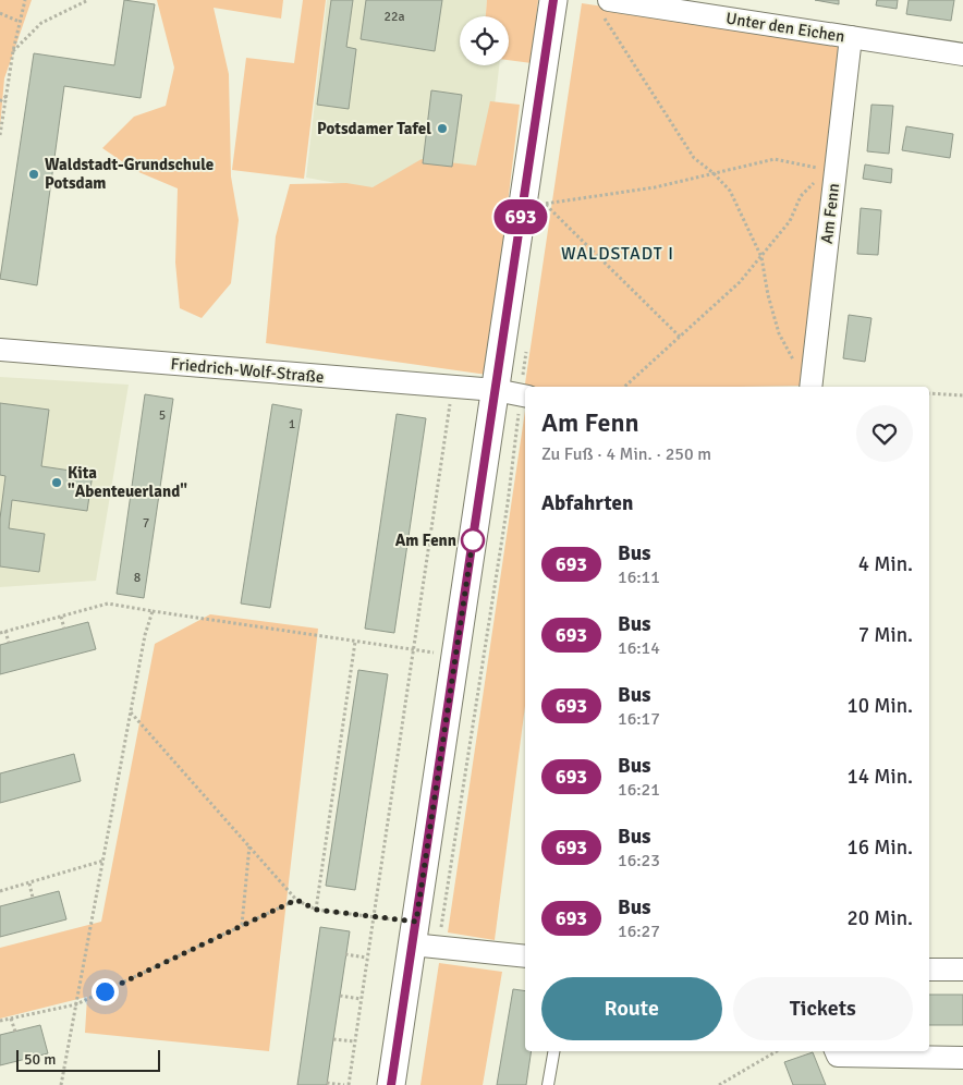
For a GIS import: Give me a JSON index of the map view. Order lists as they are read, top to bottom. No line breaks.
{"streets":{"street":["Unter den Eichen","Am Fenn","Friedrich-Wolf-Straße"]},"crossings":[["Unter den Eichen","Am Fenn"]],"districts":["WALDSTADT I"],"places":["Potsdamer Tafel","Waldstadt-Grundschule Potsdam","Kita \"Abenteuerland\"","Am Fenn"],"lines":["bus line 693"],"house_numbers":["22a","5","1","7","8"],"scale_bar":"50 m","page":{"on_map":"693","heading":[["Am Fenn","Zu Fuß · 4 Min. · 250 m"],"Abfahrten"],"list":[{"mark":"693","name":"Bus","note":"16:11","value":"4 Min."},{"mark":"693","name":"Bus","note":"16:14","value":"7 Min."},{"mark":"693","name":"Bus","note":"16:17","value":"10 Min."},{"mark":"693","name":"Bus","note":"16:21","value":"14 Min."},{"mark":"693","name":"Bus","note":"16:23","value":"16 Min."},{"mark":"693","name":"Bus","note":"16:27","value":"20 Min."}],"buttons":["Route","Tickets"],"scale":"50 m"}}
